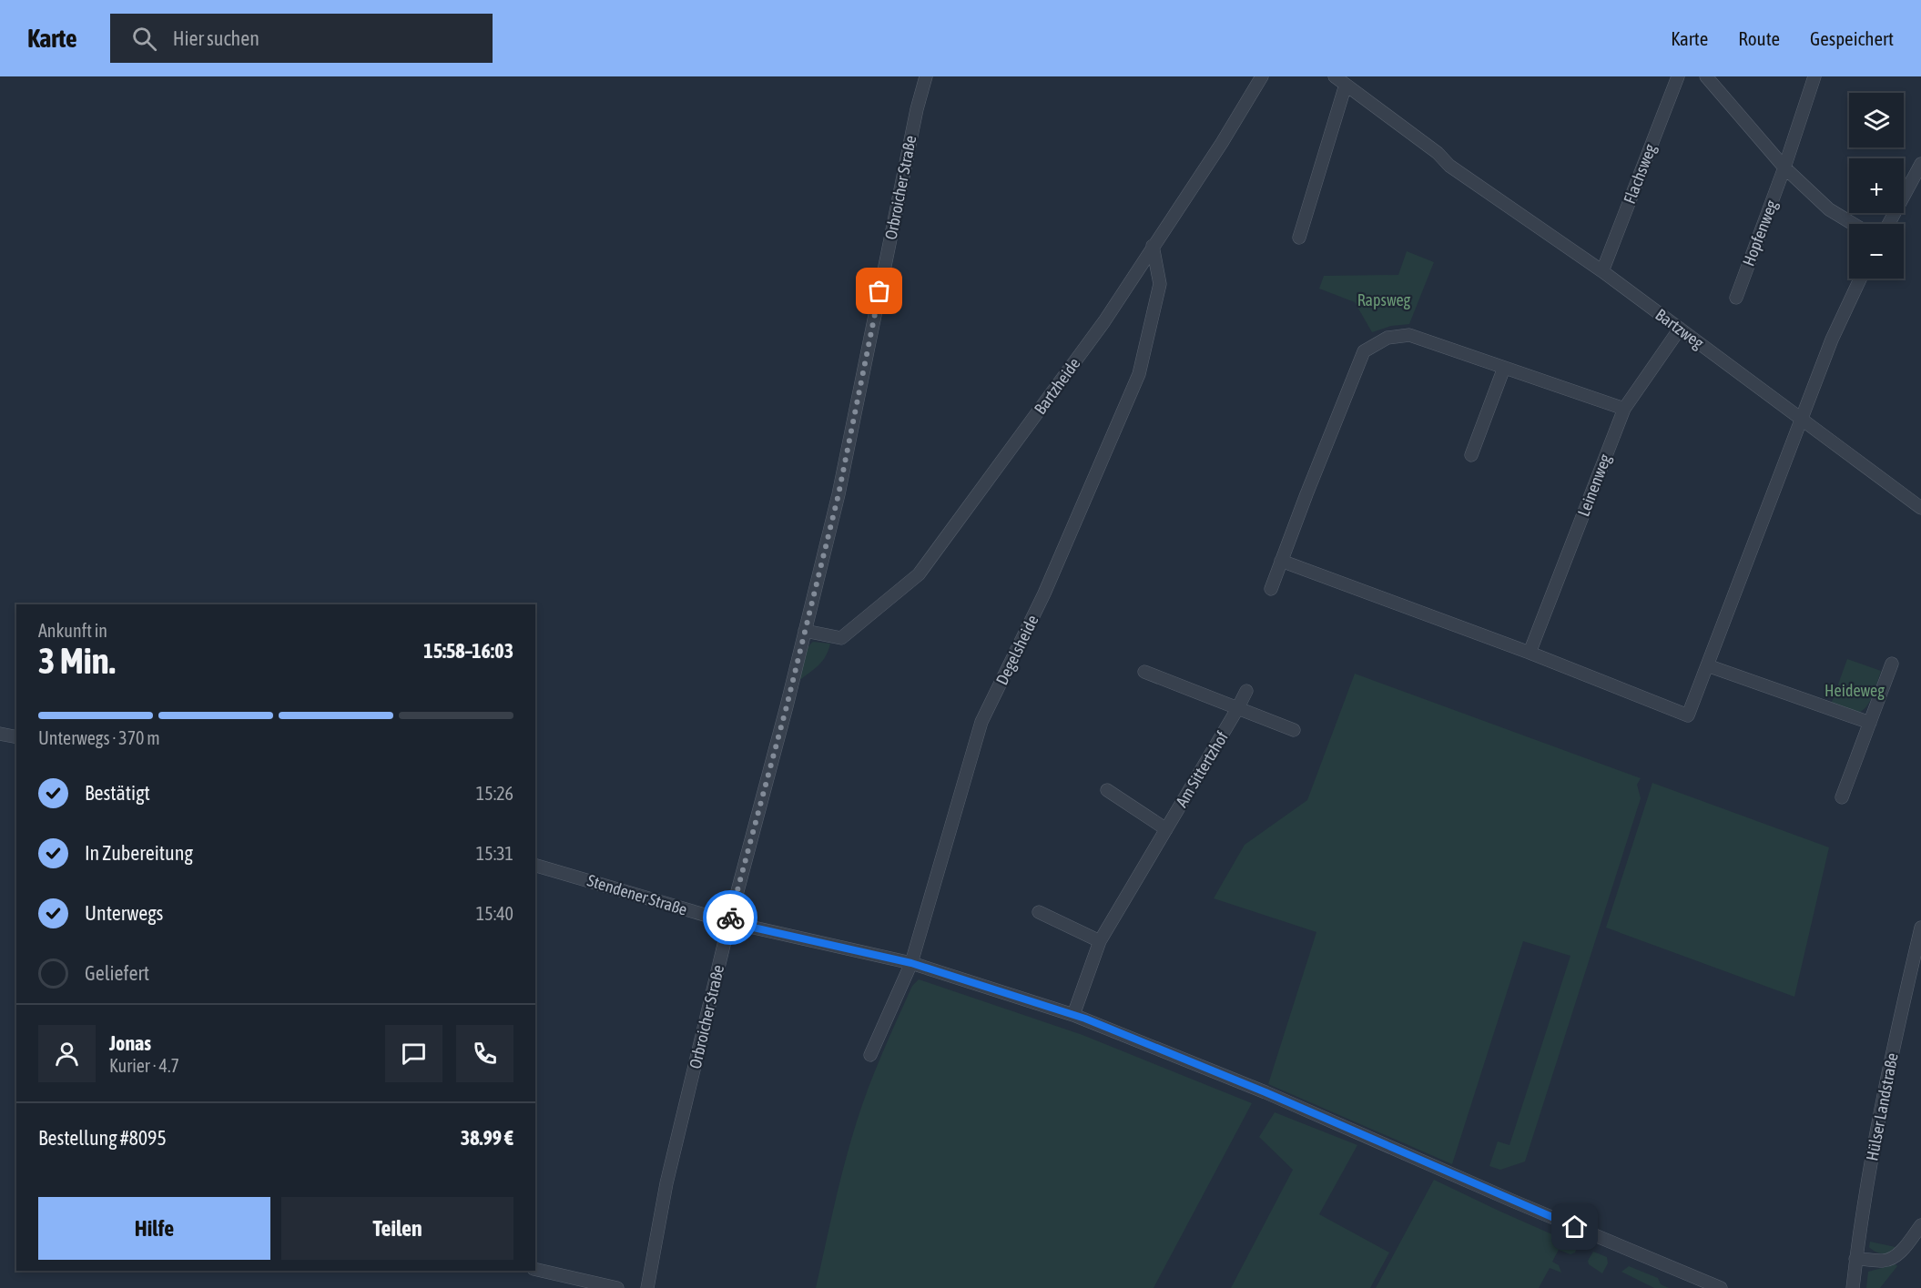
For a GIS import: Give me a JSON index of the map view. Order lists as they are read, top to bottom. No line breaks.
{"streets":{"street":["Flachsweg","Orbroicher Straße","Hopfenweg","Bartzweg","Bartzheide","Leinenweg","Degelsheide","Am Sittertzhof","Stendener Straße","Hülser Landstraße"]},"crossings":[["Flachsweg","Bartzweg"],["Orbroicher Straße","Bartzheide"],["Orbroicher Straße","Stendener Straße"],["Bartzweg","Leinenweg"],["Bartzheide","Degelsheide"],["Degelsheide","Stendener Straße"],["Am Sittertzhof","Stendener Straße"]],"parks":["Rapsweg","Heideweg"],"page":{"header":"Karte","search":"Hier suchen","nav":["Karte","Route","Gespeichert"],"map_buttons":["+","−"],"heading":["3 Min.","Ankunft in","15:58–16:03"],"panel":["Jonas","Kurier · 4.7","Bestellung #8095","38.99 €"],"bar":"Unterwegs · 370 m","list":[["Bestätigt","15:26"],["In Zubereitung","15:31"],["Unterwegs","15:40"],"Geliefert"],"buttons":["Hilfe","Teilen"]}}
